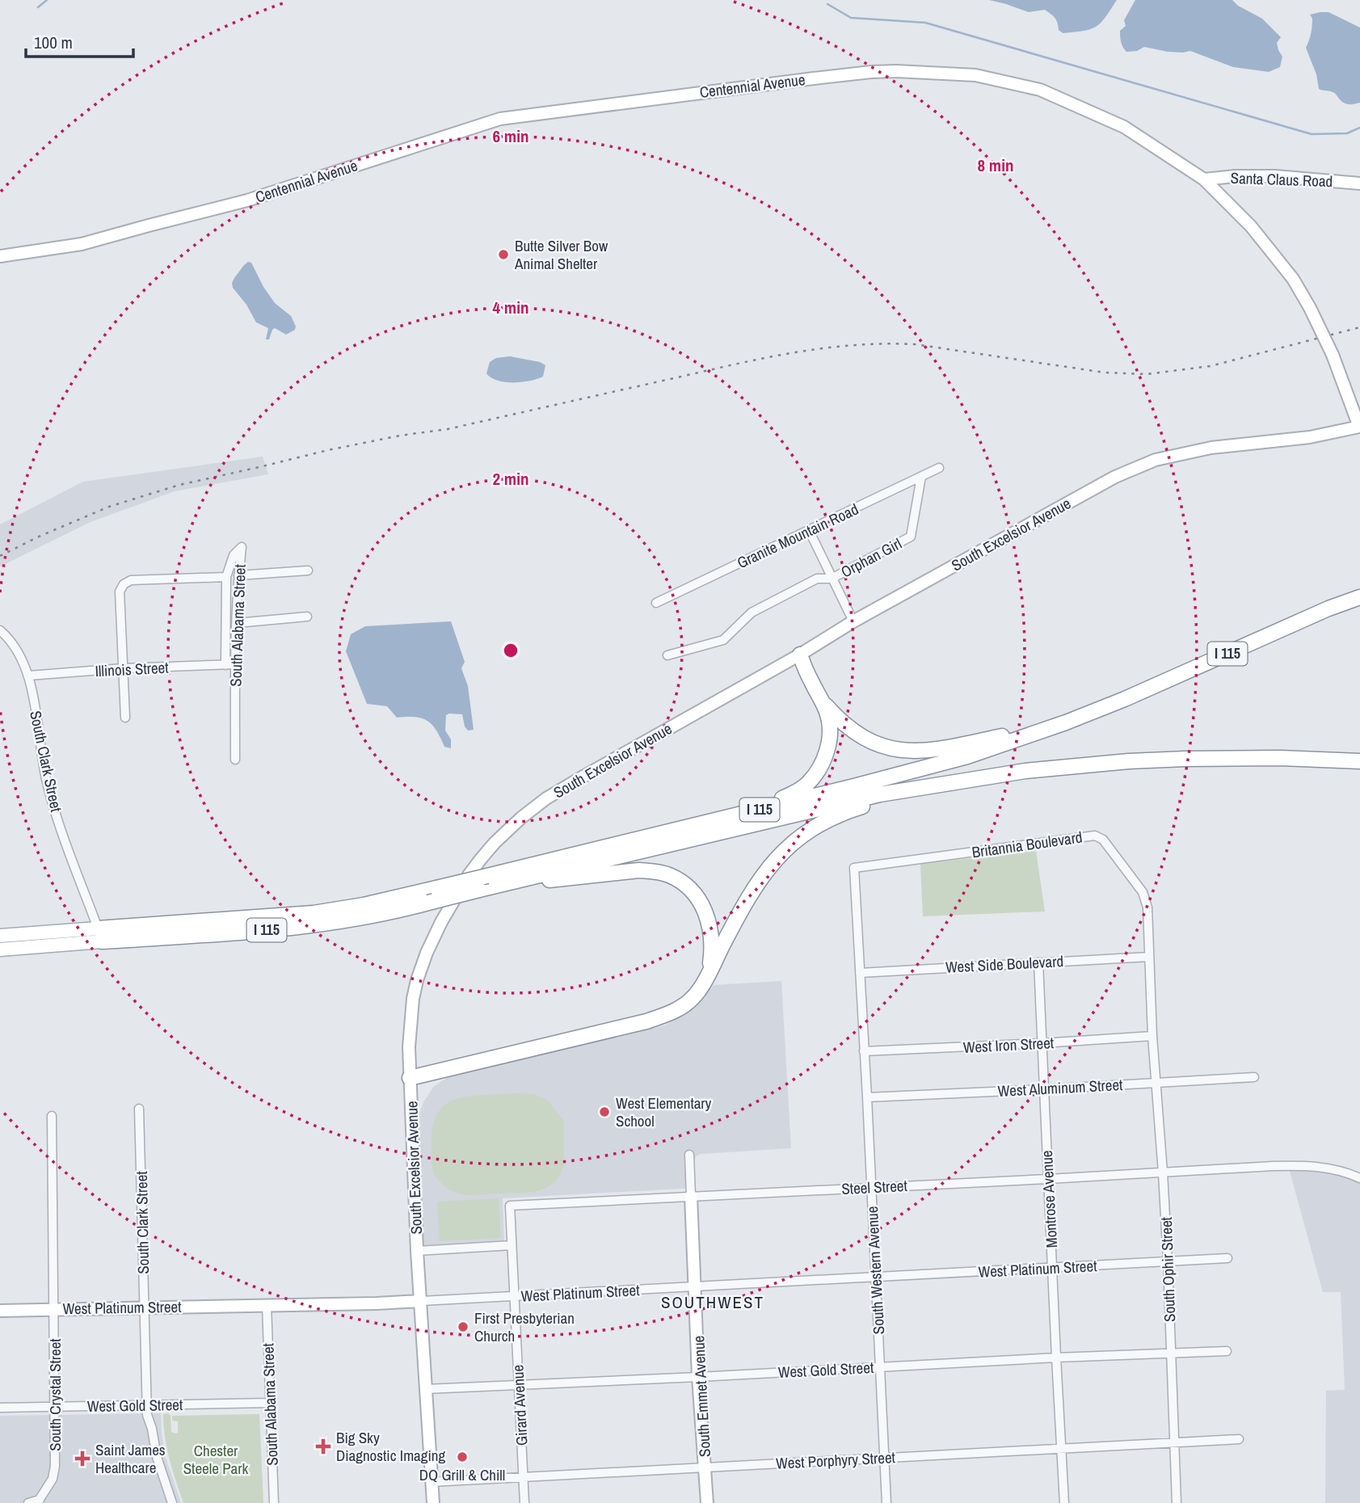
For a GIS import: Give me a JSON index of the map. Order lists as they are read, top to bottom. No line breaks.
{"streets":{"highway":["I 115"],"street":["Centennial Avenue","Santa Claus Road","South Excelsior Avenue","Granite Mountain Road","Orphan Girl","South Alabama Street","Illinois Street","South Clark Street","Britannia Boulevard","West Side Boulevard","West Iron Street","West Aluminum Street","Steel Street","Montrose Avenue","West Platinum Street","South Ophir Street","South Western Avenue","West Gold Street","South Crystal Street","South Emmet Avenue","Girard Avenue","West Porphyry Street"]},"crossings":[["Centennial Avenue","Santa Claus Road"],["Centennial Avenue","South Excelsior Avenue"],["South Excelsior Avenue","West Platinum Street"],["South Excelsior Avenue","West Gold Street"],["South Excelsior Avenue","West Porphyry Street"],["Granite Mountain Road","Orphan Girl"],["South Alabama Street","Illinois Street"],["South Alabama Street","West Platinum Street"],["South Alabama Street","West Gold Street"],["I 115","South Clark Street"],["Illinois Street","South Clark Street"],["South Clark Street","West Platinum Street"],["South Clark Street","West Gold Street"],["Britannia Boulevard","West Side Boulevard"],["Britannia Boulevard","South Ophir Street"],["Britannia Boulevard","South Western Avenue"],["West Side Boulevard","Montrose Avenue"],["West Side Boulevard","South Ophir Street"],["West Side Boulevard","South Western Avenue"],["West Iron Street","Montrose Avenue"],["West Iron Street","South Ophir Street"],["West Iron Street","South Western Avenue"],["West Aluminum Street","Montrose Avenue"],["West Aluminum Street","South Ophir Street"],["West Aluminum Street","South Western Avenue"],["Steel Street","Montrose Avenue"],["Steel Street","South Ophir Street"],["Steel Street","South Western Avenue"],["Steel Street","South Emmet Avenue"],["Steel Street","Girard Avenue"],["Montrose Avenue","West Platinum Street"],["Montrose Avenue","West Gold Street"],["Montrose Avenue","West Porphyry Street"],["West Platinum Street","South Ophir Street"],["West Platinum Street","South Western Avenue"],["West Platinum Street","South Crystal Street"],["West Platinum Street","South Emmet Avenue"],["West Platinum Street","Girard Avenue"],["South Ophir Street","West Gold Street"],["South Ophir Street","West Porphyry Street"],["South Western Avenue","West Gold Street"],["South Western Avenue","West Porphyry Street"],["West Gold Street","South Crystal Street"],["West Gold Street","South Emmet Avenue"],["West Gold Street","Girard Avenue"],["South Emmet Avenue","West Porphyry Street"],["Girard Avenue","West Porphyry Street"]],"districts":["SOUTHWEST"],"parks":["Chester Steele Park"],"places":{"other":["Butte Silver Bow Animal Shelter","West Elementary School","First Presbyterian Church","DQ Grill & Chill"],"health":["Big Sky Diagnostic Imaging","Saint James Healthcare"]},"scale_bar":"100 m","rings":["6 min","8 min","4 min","2 min"]}
